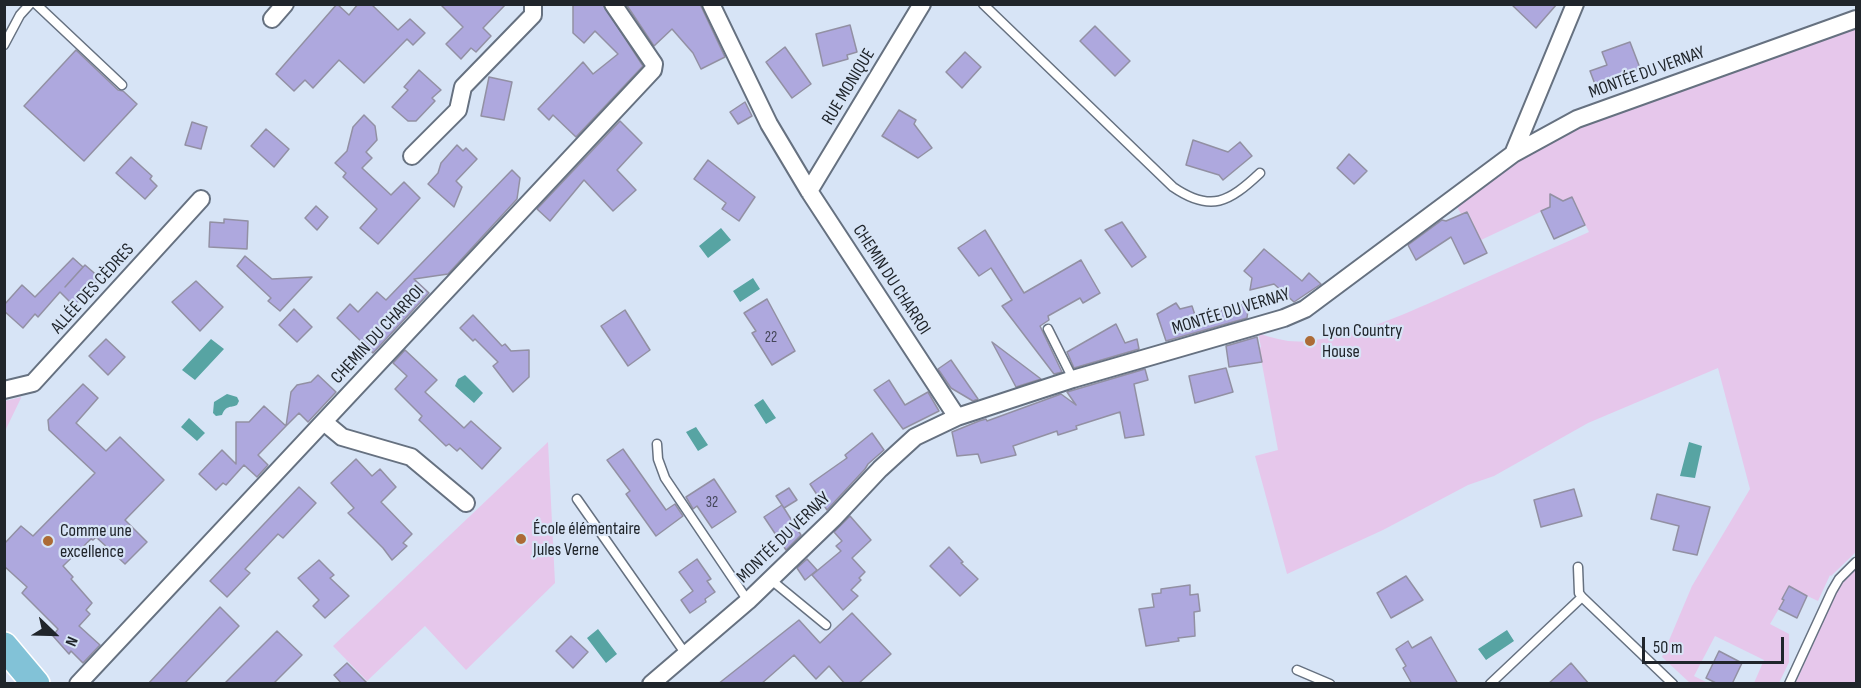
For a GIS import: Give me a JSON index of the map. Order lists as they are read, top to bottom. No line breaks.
{"streets":{"street":["MONTÉE DU VERNAY","RUE MONIQUE","CHEMIN DU CHARROI","ALLÉE DES CÈDRES"]},"crossings":[["MONTÉE DU VERNAY","CHEMIN DU CHARROI"],["RUE MONIQUE","CHEMIN DU CHARROI"]],"places":["Lyon Country House","École élémentaire Jules Verne","Comme une excellence"],"house_numbers":["22","32"],"scale_bar":"50 m","north":"bottom right"}
